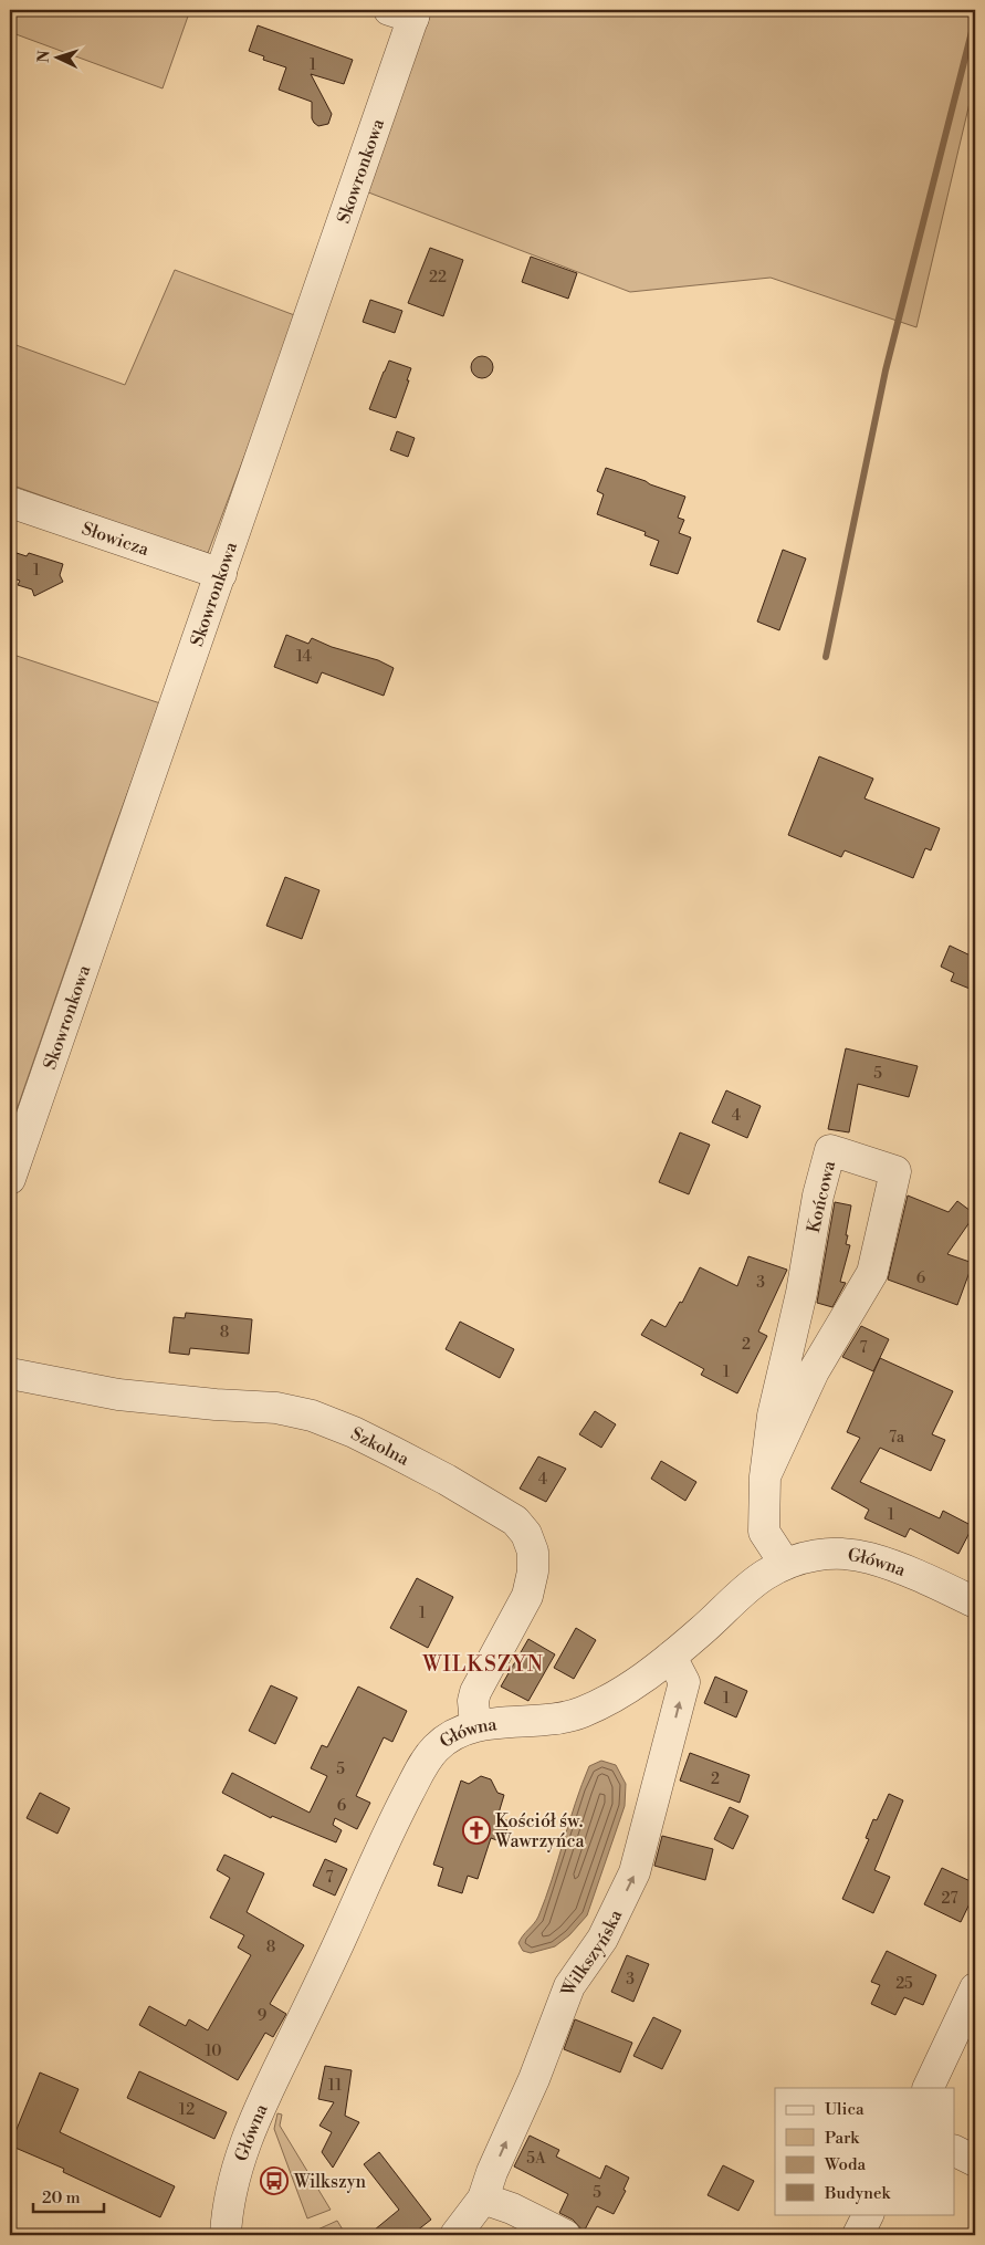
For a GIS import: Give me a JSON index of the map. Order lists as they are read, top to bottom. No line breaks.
{"streets":{"street":["Skowronkowa","Słowicza","Końcowa","Szkolna","Główna","Wilkszyńska"]},"crossings":[["Skowronkowa","Słowicza"],["Końcowa","Główna"],["Szkolna","Główna"],["Główna","Wilkszyńska"]],"one_way":["Wilkszyńska"],"districts":["WILKSZYN"],"places":{"church":["Kościół św. Wawrzyńca"],"bus stop":["Wilkszyn"]},"house_numbers":["1","22","1","14","5","4","6","3","8","2","7","1","7a","4","1","1","1","5","2","6","7","27","8","3","25","9","10","11","12","5A","5"],"legend":["Ulica","Park","Woda","Budynek"],"scale_bar":"20 m","north":"left"}
